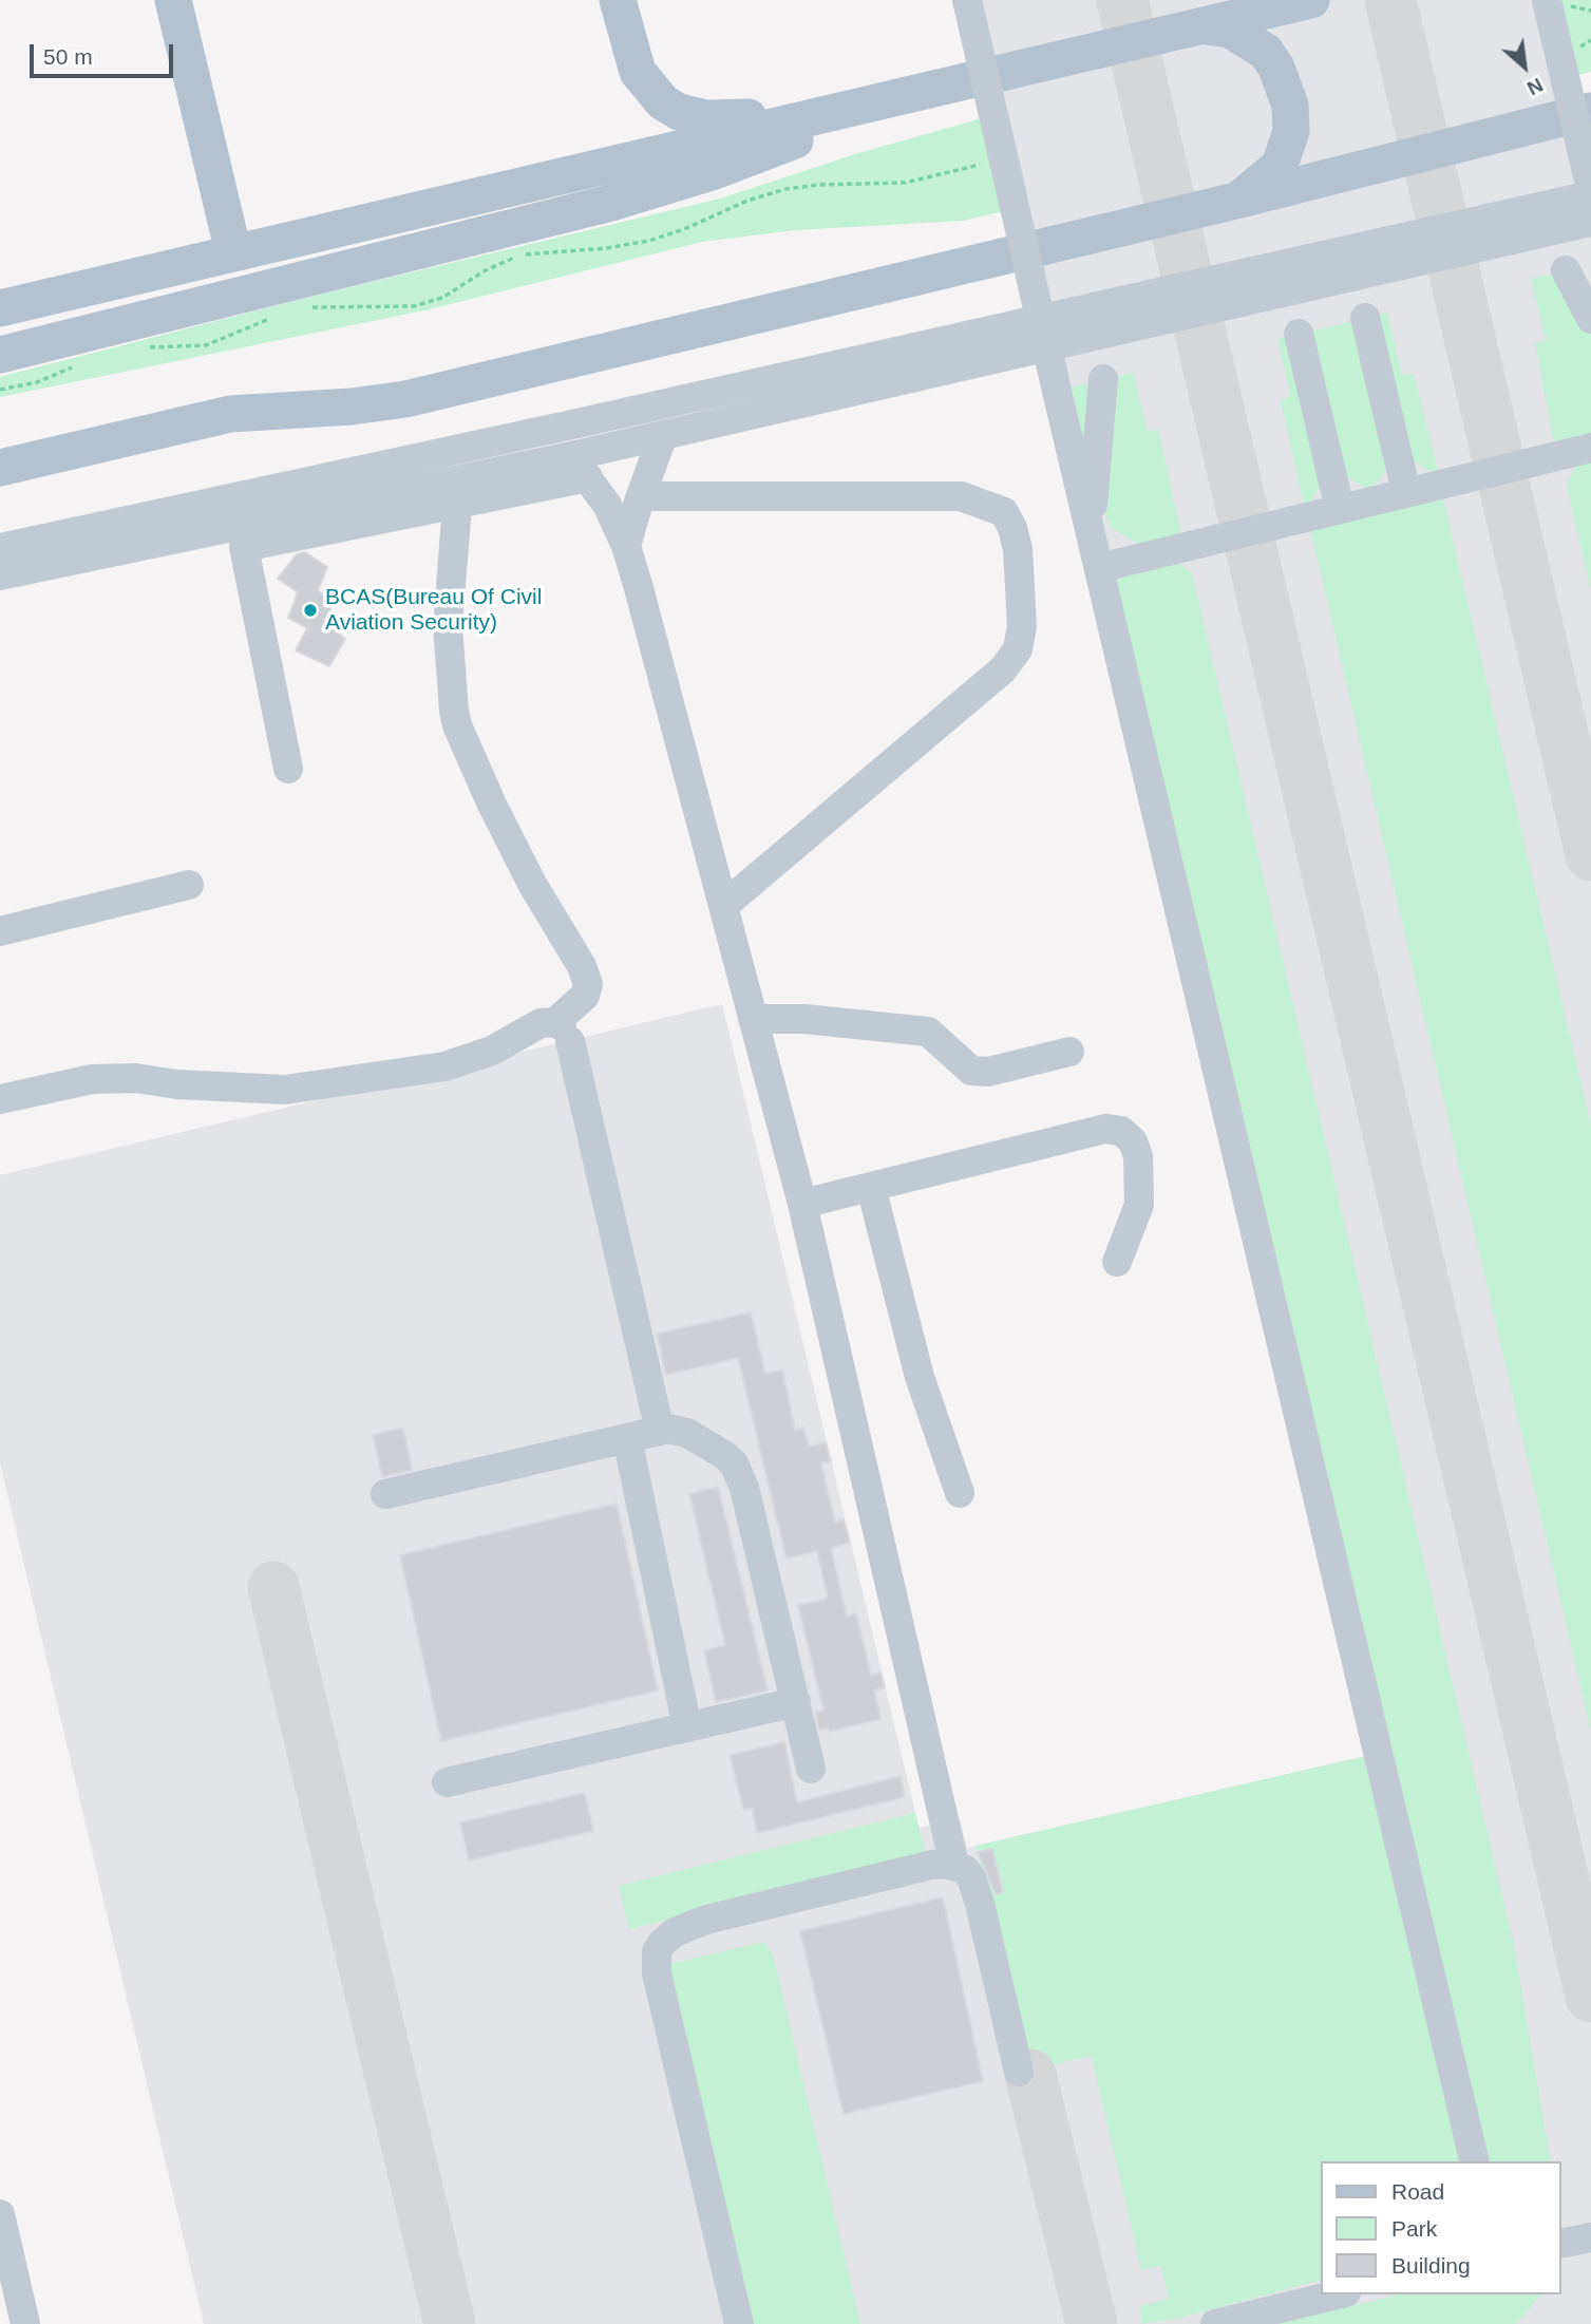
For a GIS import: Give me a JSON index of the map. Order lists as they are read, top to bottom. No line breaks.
{"places":["BCAS(Bureau Of Civil Aviation Security)"],"legend":["Road","Park","Building"],"scale_bar":"50 m","north":"bottom right"}
